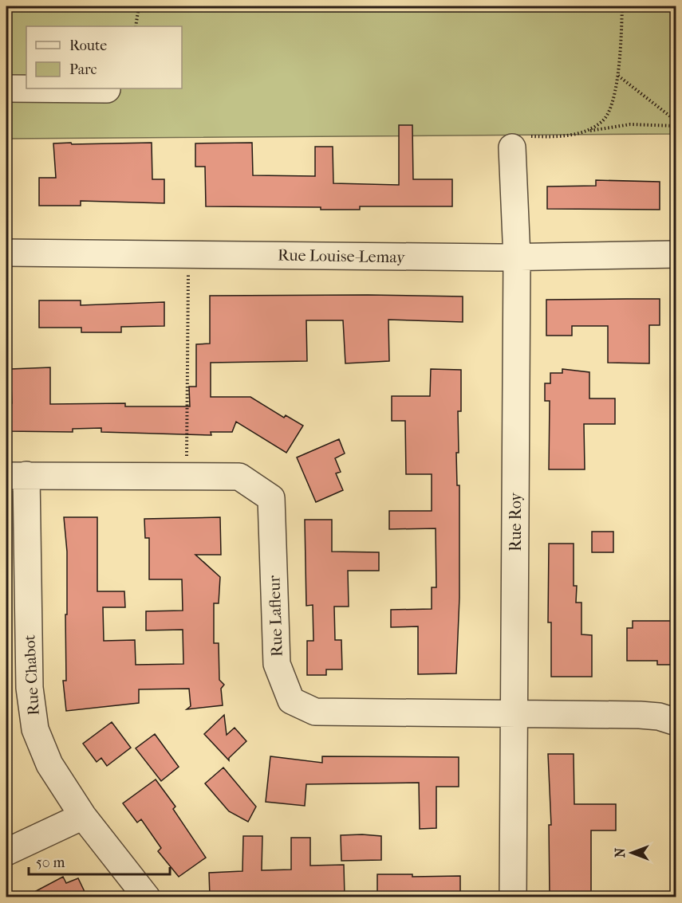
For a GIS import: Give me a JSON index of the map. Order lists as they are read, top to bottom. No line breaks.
{"streets":{"street":["Rue Louise-Lemay","Rue Roy","Rue Lafleur","Rue Chabot"]},"crossings":[["Rue Louise-Lemay","Rue Roy"],["Rue Roy","Rue Lafleur"],["Rue Lafleur","Rue Chabot"]],"legend":["Route","Parc"],"scale_bar":"50 m","north":"left"}
